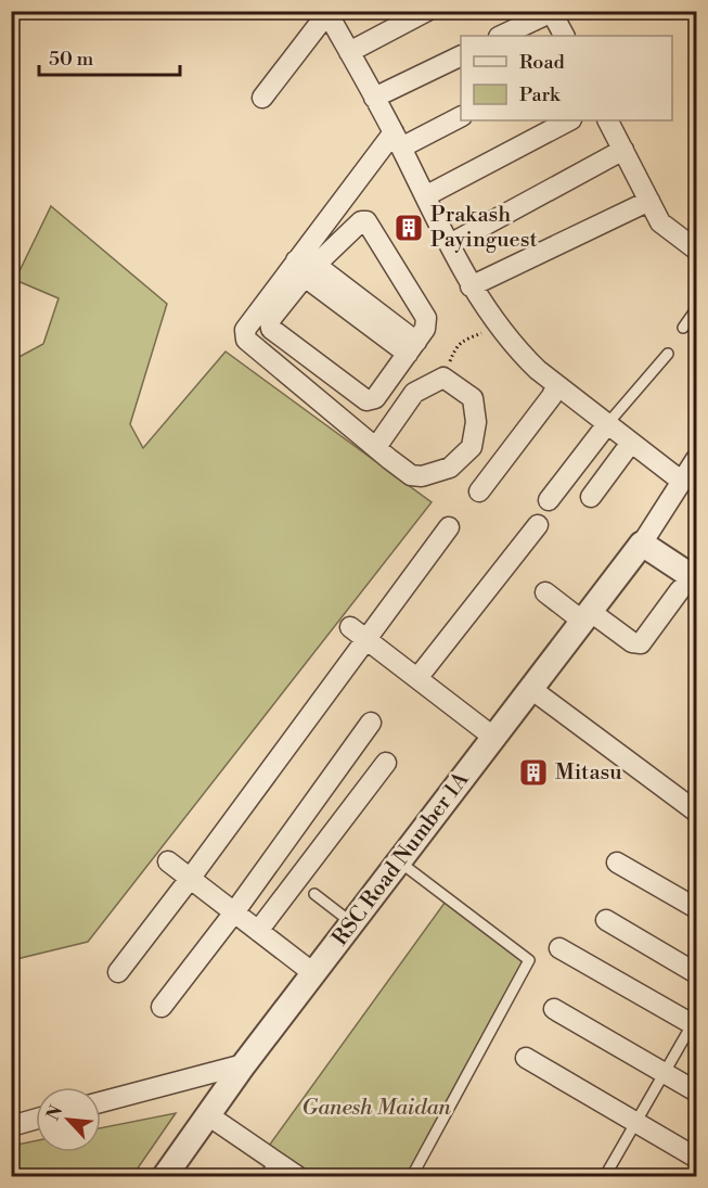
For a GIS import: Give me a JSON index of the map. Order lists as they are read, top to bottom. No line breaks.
{"streets":{"street":["RSC Road Number 1A"]},"parks":["Ganesh Maidan"],"places":{"building":["Prakash Payinguest","Mitasu"]},"legend":["Road","Park"],"scale_bar":"50 m","north":"top left"}
